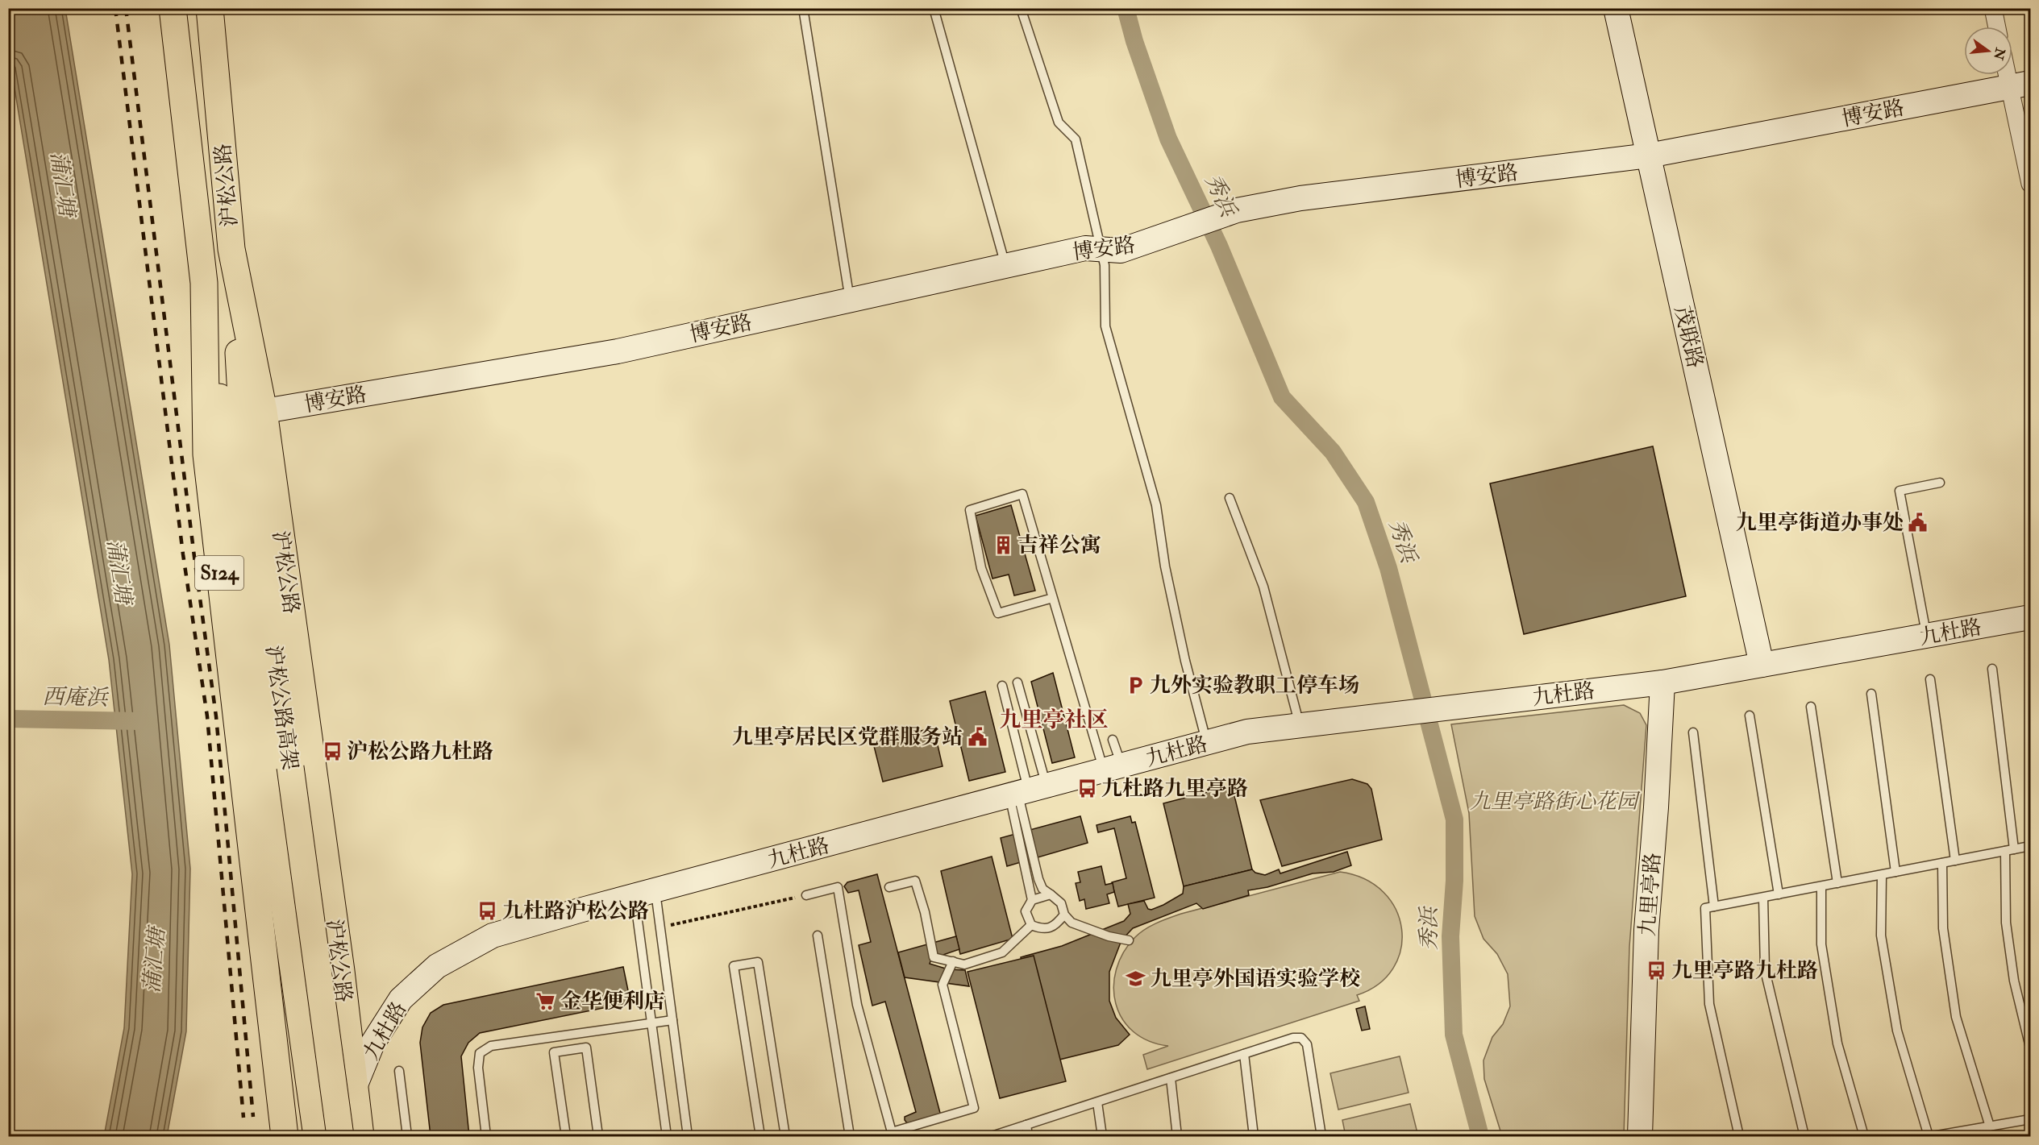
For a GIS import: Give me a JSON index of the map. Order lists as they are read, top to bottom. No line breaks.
{"streets":{"main road":["沪松公路","S124","沪松公路高架"],"street":["博安路","茂联路","九杜路","九里亭路"]},"crossings":[["博安路","沪松公路"],["博安路","茂联路"],["博安路","沪松公路高架"],["沪松公路","九杜路"],["沪松公路","沪松公路高架"],["茂联路","九杜路"],["九杜路","九里亭路"]],"districts":["九里亭社区"],"water":["蒲汇塘","秀浜","西庵浜"],"parks":["九里亭路街心花园"],"places":{"public building":["九里亭街道办事处","九里亭居民区党群服务站"],"building":["吉祥公寓"],"parking":["九外实验教职工停车场"],"bus stop":["沪松公路九杜路","九杜路九里亭路","九杜路沪松公路","九里亭路九杜路"],"school or university":["九里亭外国语实验学校"],"supermarket":["金华便利店"]},"north":"right"}
